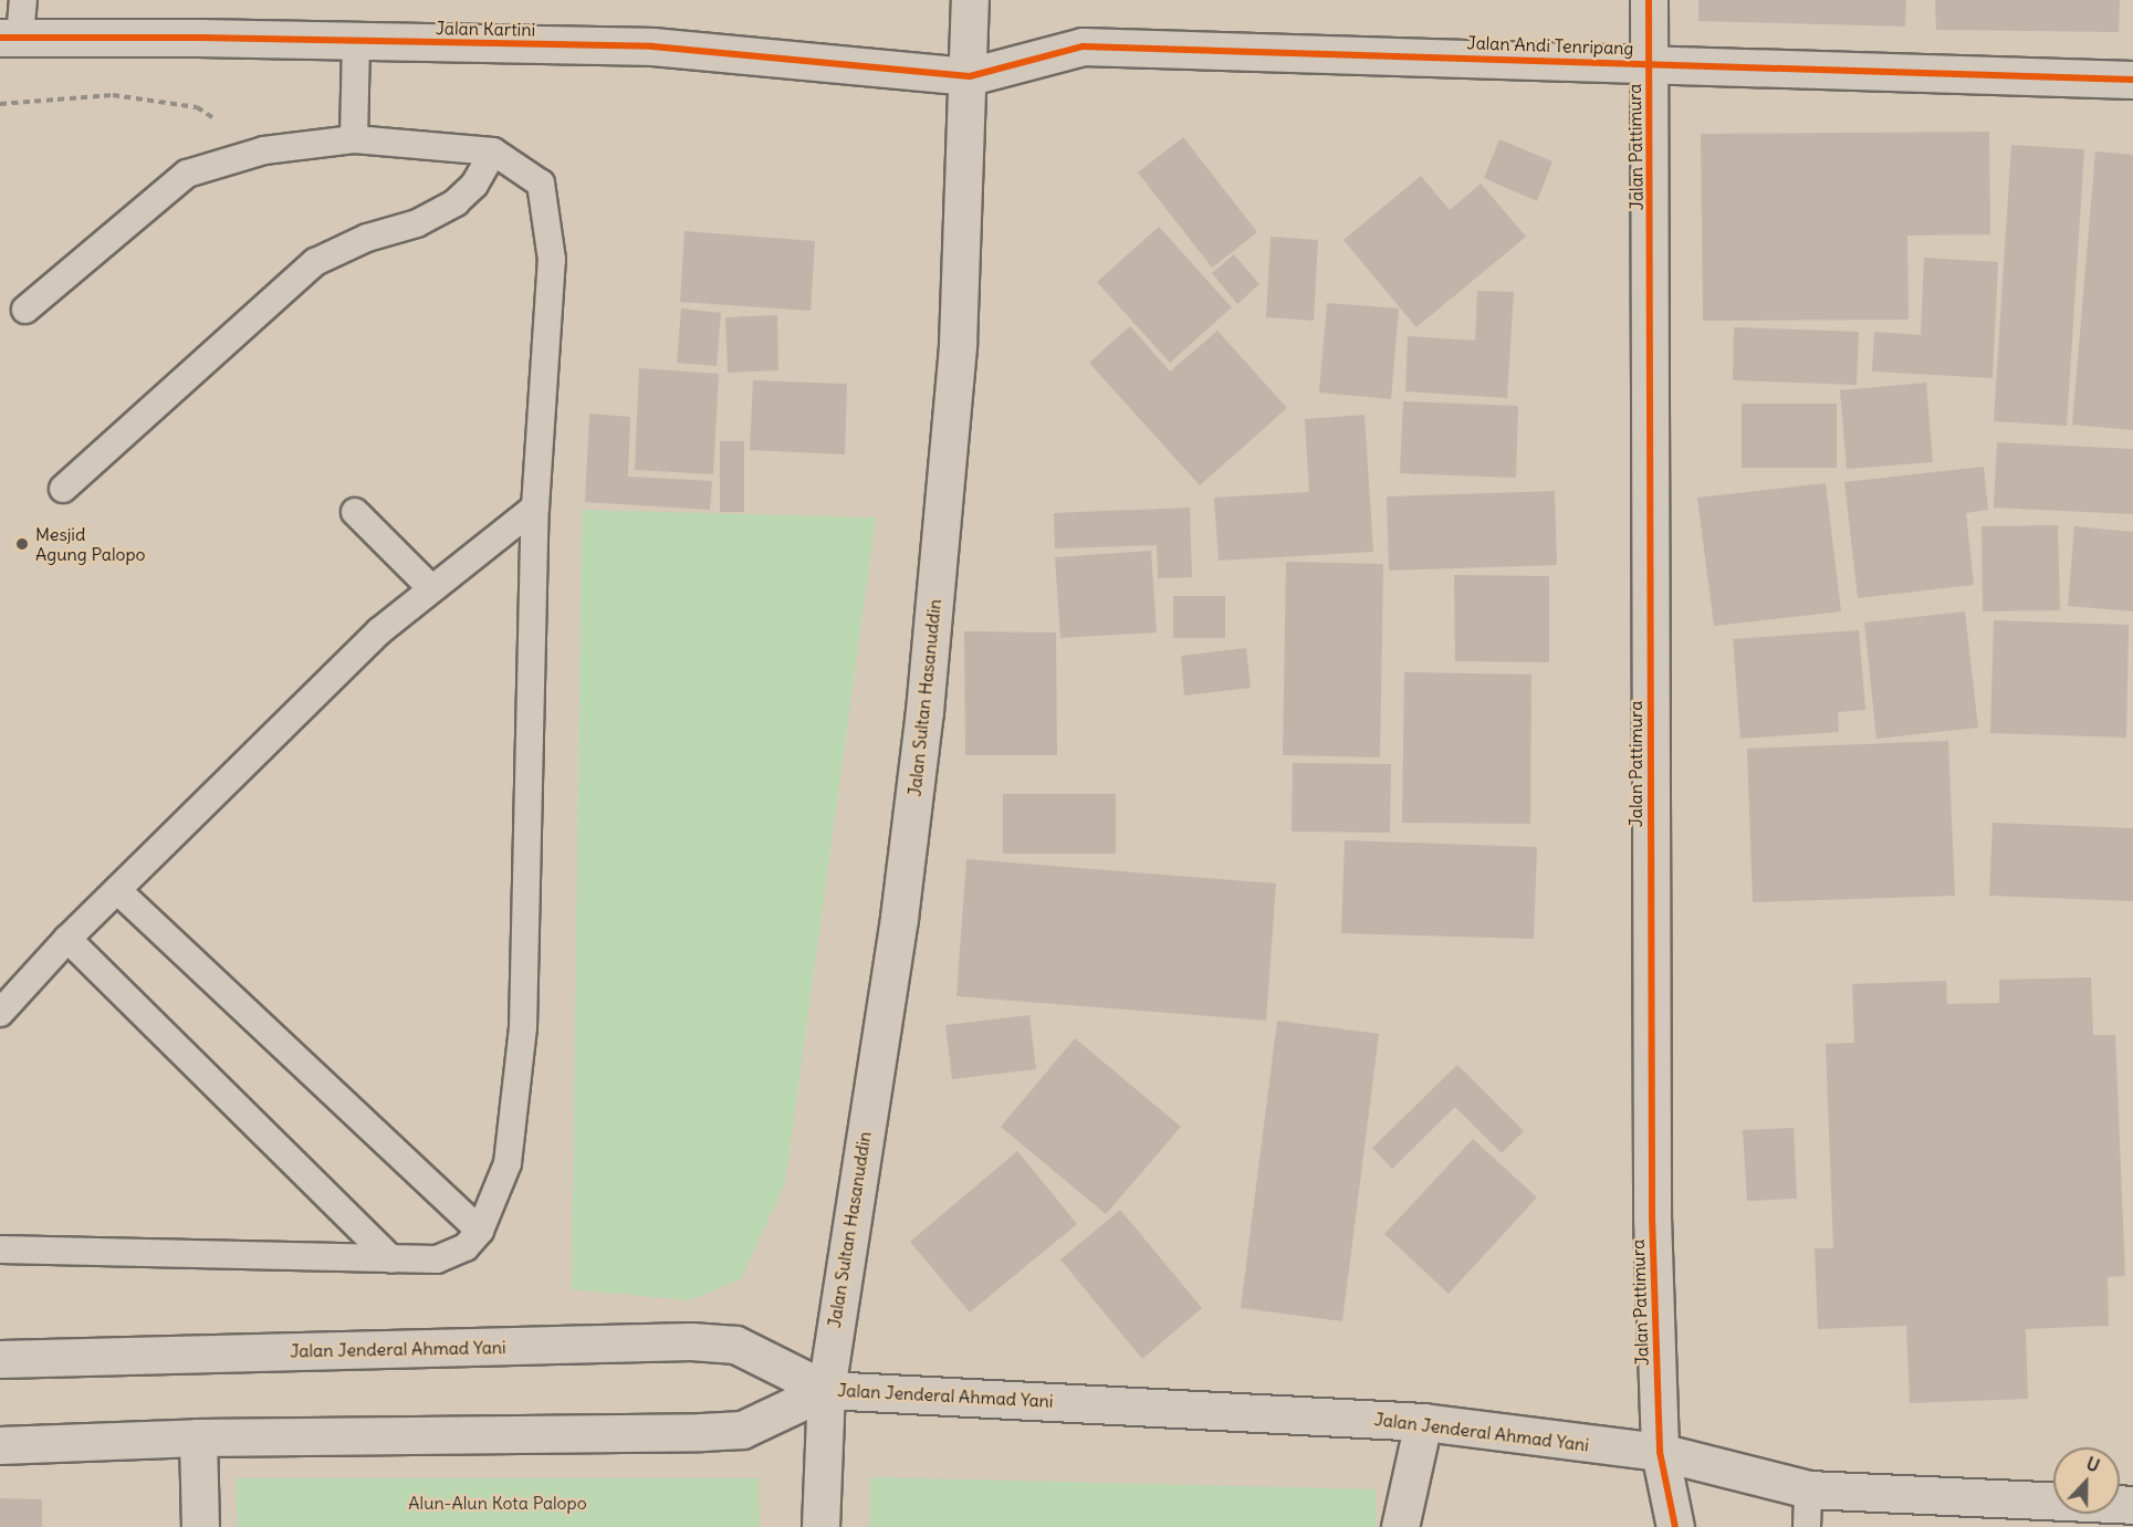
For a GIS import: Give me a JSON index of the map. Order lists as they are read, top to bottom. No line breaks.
{"streets":{"main road":["Jalan Kartini","Jalan Andi Tenripang","Jalan Pattimura","Jalan Sultan Hasanuddin","Jalan Jenderal Ahmad Yani"]},"crossings":[["Jalan Kartini","Jalan Andi Tenripang"],["Jalan Kartini","Jalan Sultan Hasanuddin"],["Jalan Andi Tenripang","Jalan Pattimura"],["Jalan Andi Tenripang","Jalan Sultan Hasanuddin"],["Jalan Pattimura","Jalan Jenderal Ahmad Yani"],["Jalan Sultan Hasanuddin","Jalan Jenderal Ahmad Yani"]],"parks":["Alun-Alun Kota Palopo"],"places":["Mesjid Agung Palopo"],"north":"top"}
